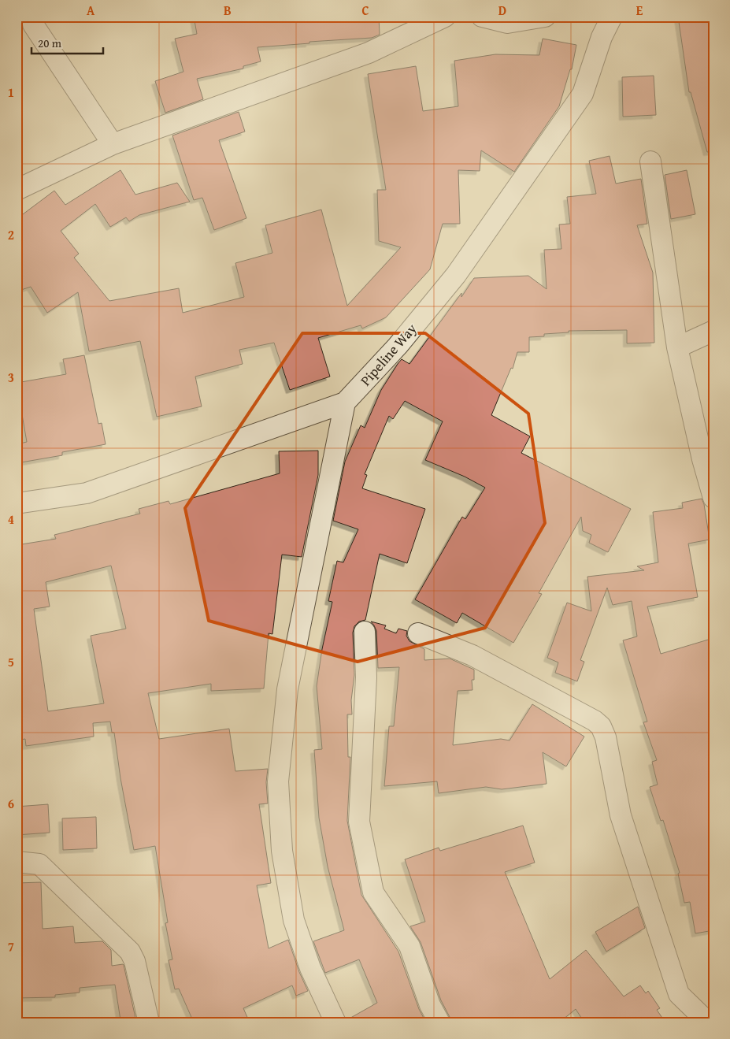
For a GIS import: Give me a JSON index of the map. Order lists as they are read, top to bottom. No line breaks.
{"streets":{"street":["Pipeline Way"]},"scale_bar":"20 m","grid":{"columns":["A","B","C","D","E"],"rows":["1","2","3","4","5","6","7"]}}
